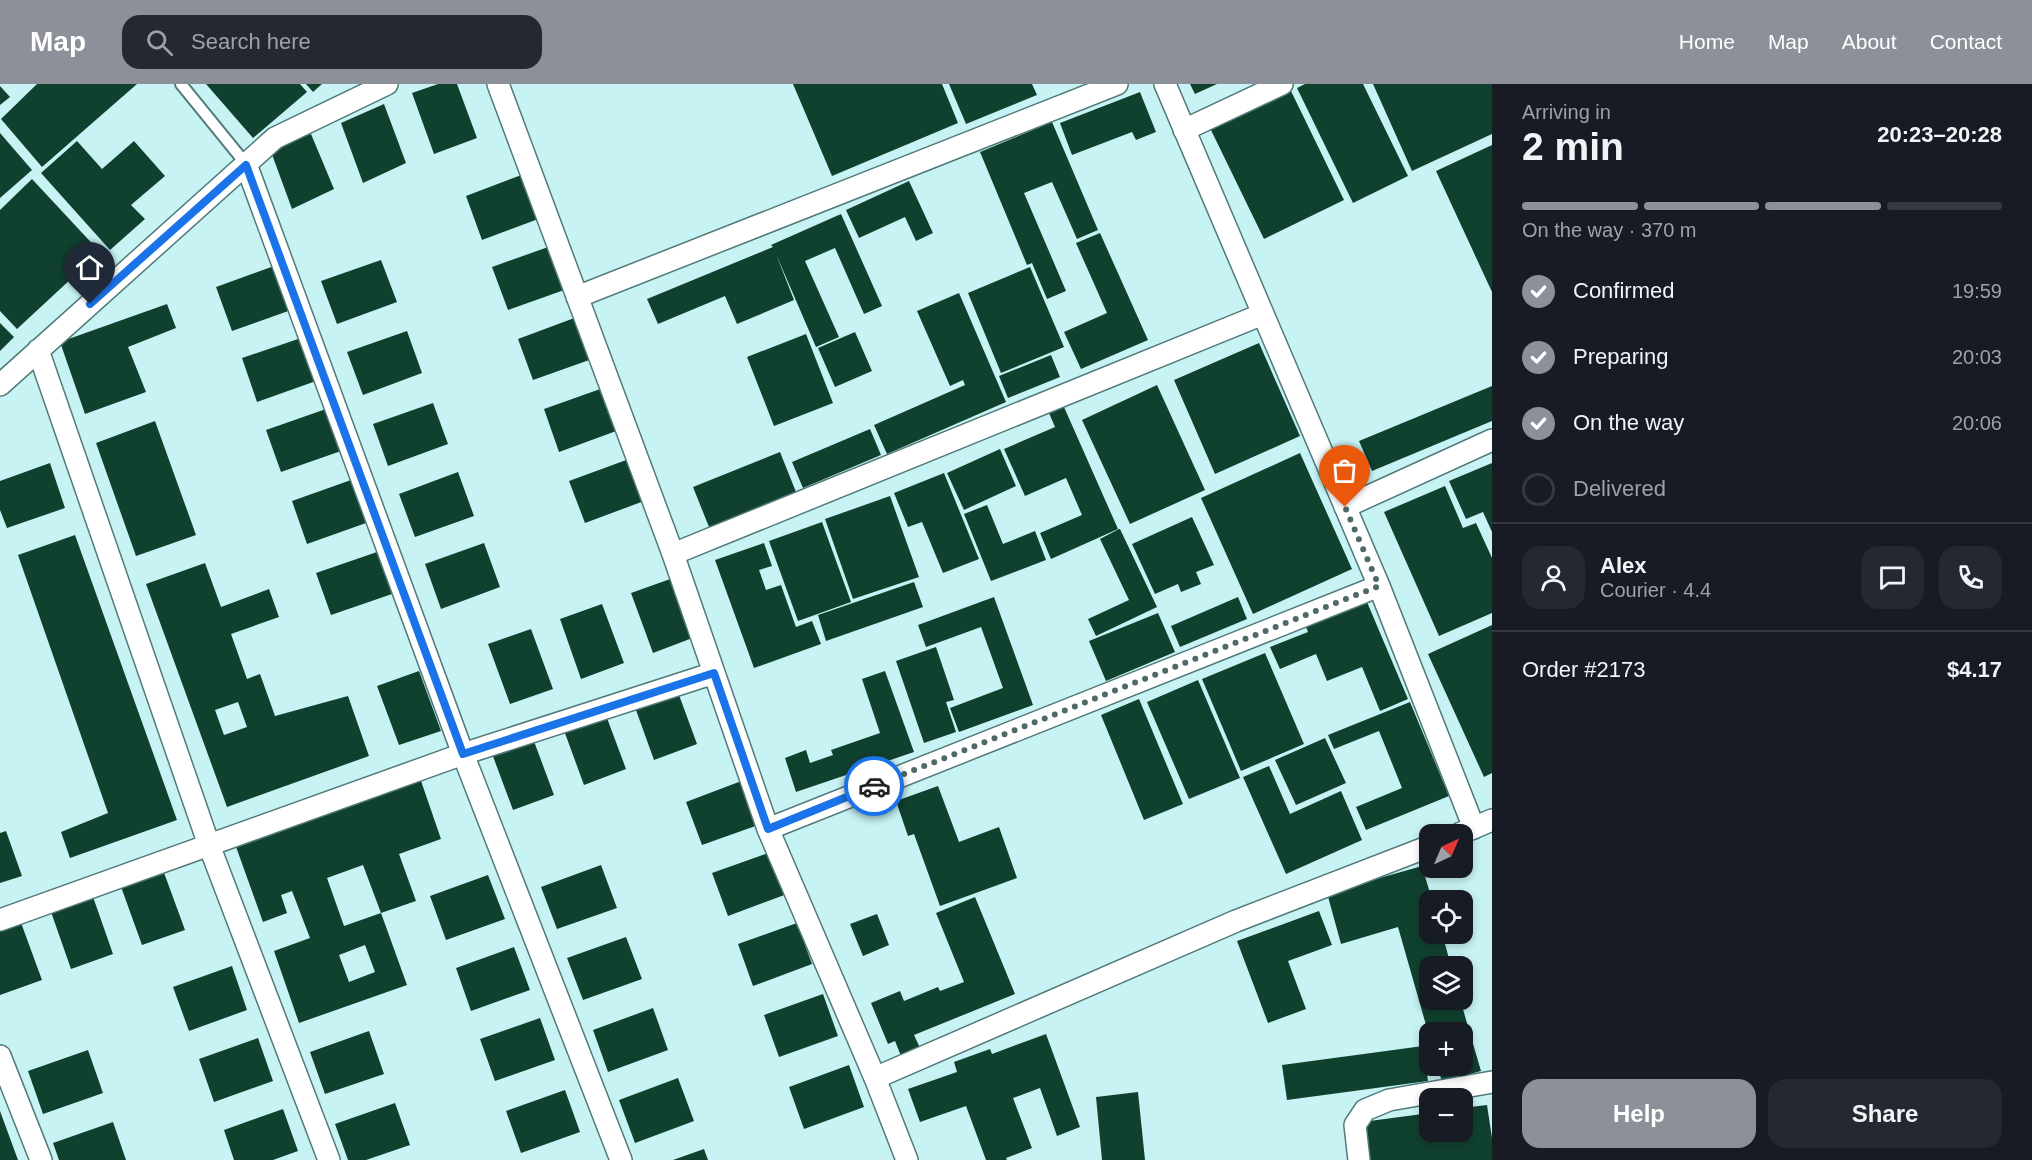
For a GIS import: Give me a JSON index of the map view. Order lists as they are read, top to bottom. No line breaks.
{"north":"top right","page":{"header":"Map","search":"Search here","nav":["Home","Map","About","Contact"],"heading":["2 min","Arriving in","20:23–20:28"],"panel":["Alex","Courier · 4.4","Order #2173","$4.17"],"bar":"On the way · 370 m","list":[["Confirmed","19:59"],["Preparing","20:03"],["On the way","20:06"],"Delivered"],"map_buttons":["+","−"],"buttons":["Help","Share"]}}
